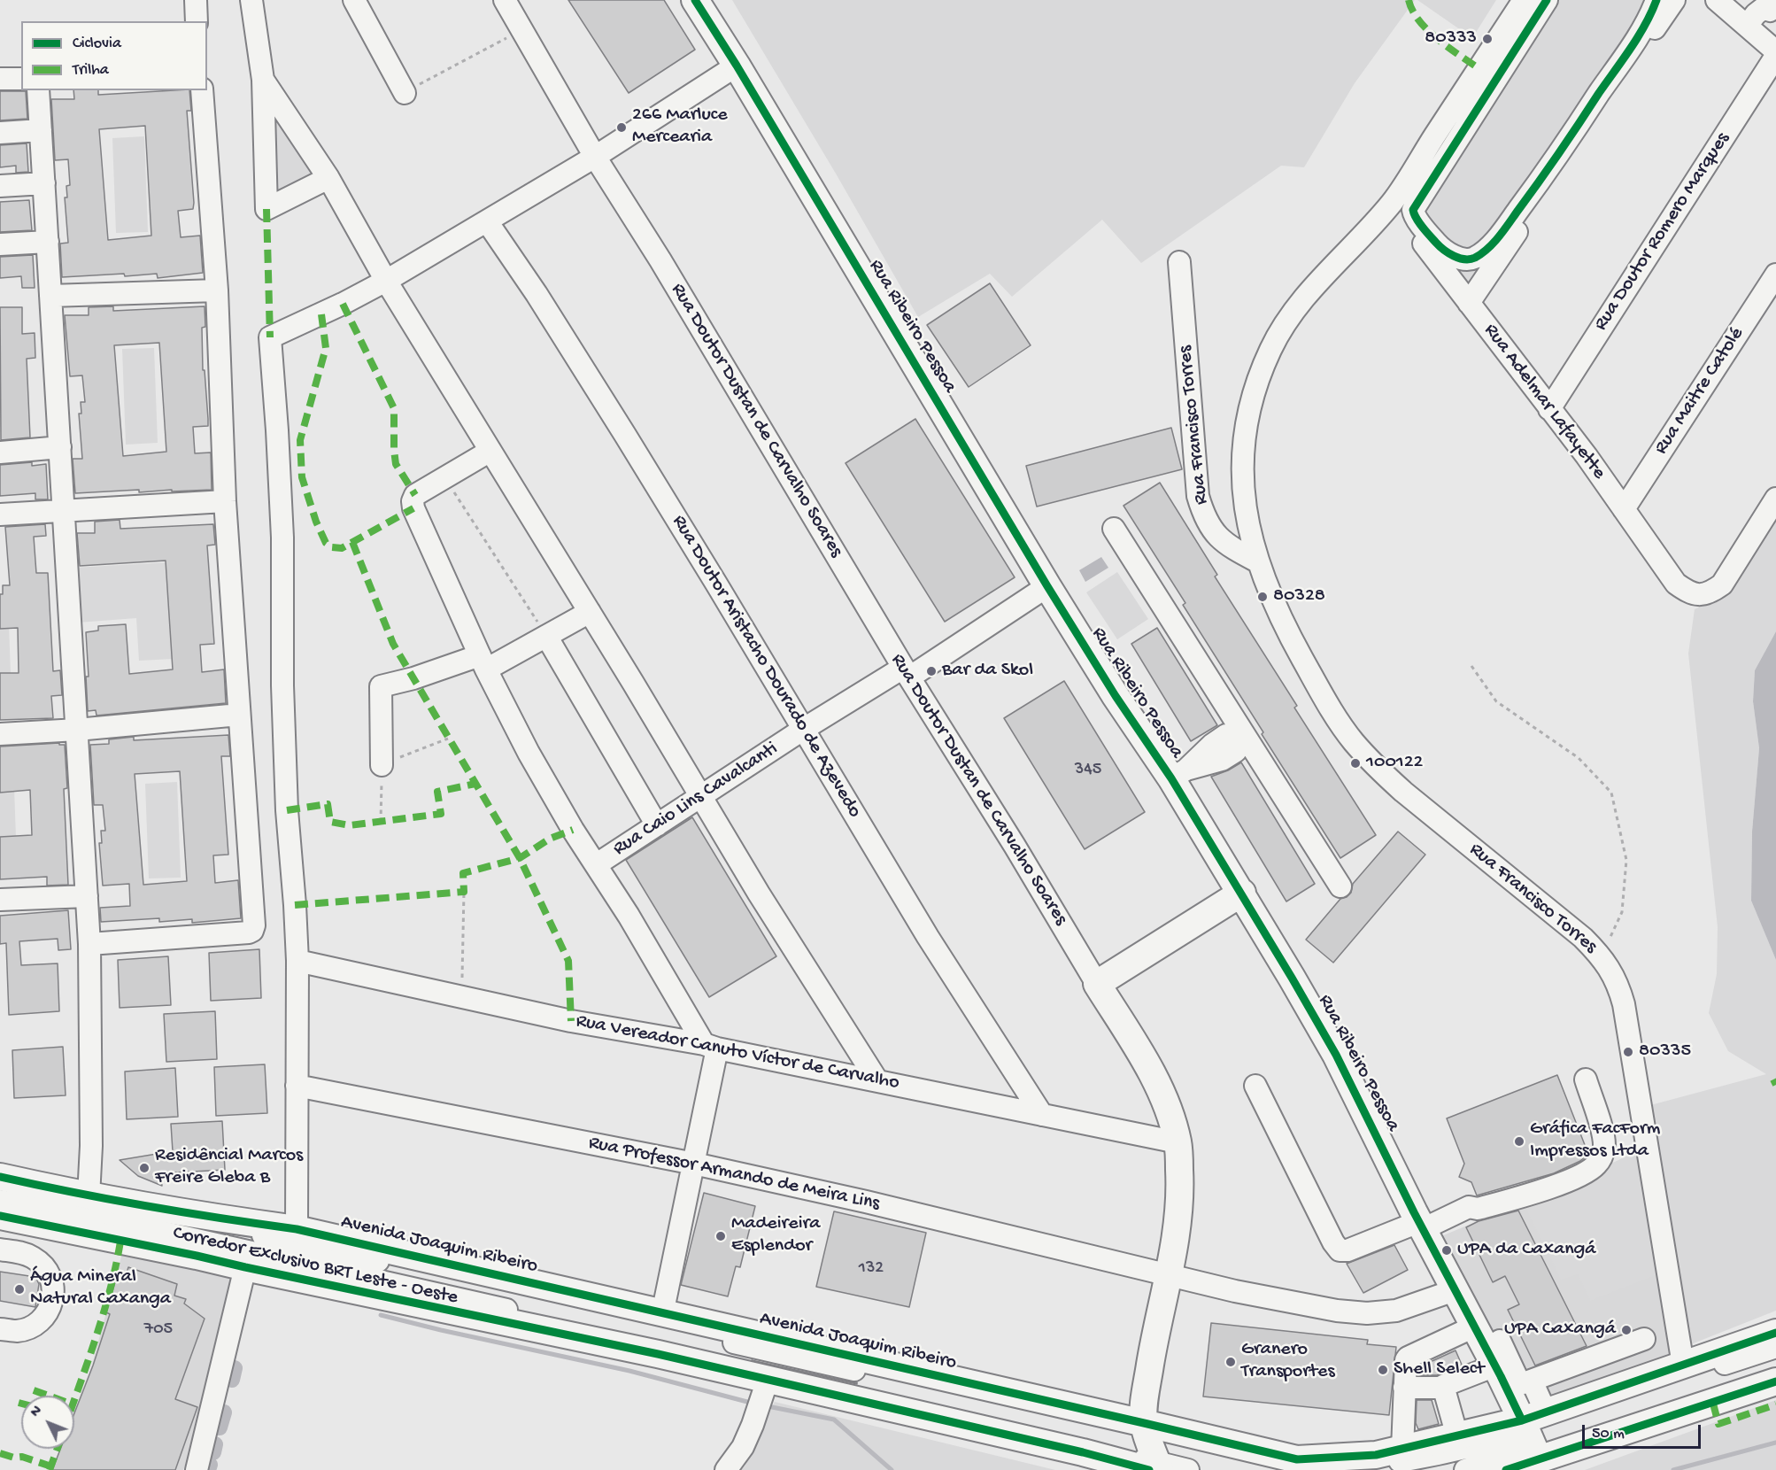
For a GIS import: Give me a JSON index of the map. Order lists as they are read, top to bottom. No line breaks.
{"streets":{"main road":["Rua Ribeiro Pessoa","Rua Doutor Dustan de Carvalho Soares","Avenida Joaquim Ribeiro"],"street":["Rua Doutor Romero Marques","Rua Maitre Catolé","Rua Adelmar Lafayette","Rua Francisco Torres","Rua Doutor Aristacho Dourado de Azevedo","Rua Caio Lins Cavalcanti","Rua Vereador Canuto Víctor de Carvalho","Rua Professor Armando de Meira Lins","Corredor Exclusivo BRT Leste - Oeste"]},"crossings":[["Rua Doutor Romero Marques","Rua Adelmar Lafayette"],["Rua Ribeiro Pessoa","Rua Caio Lins Cavalcanti"],["Rua Ribeiro Pessoa","Rua Professor Armando de Meira Lins"],["Rua Ribeiro Pessoa","Avenida Joaquim Ribeiro"],["Rua Ribeiro Pessoa","Corredor Exclusivo BRT Leste - Oeste"],["Rua Maitre Catolé","Rua Adelmar Lafayette"],["Rua Adelmar Lafayette","Rua Francisco Torres"],["Rua Doutor Dustan de Carvalho Soares","Rua Caio Lins Cavalcanti"],["Rua Doutor Dustan de Carvalho Soares","Rua Vereador Canuto Víctor de Carvalho"],["Rua Doutor Dustan de Carvalho Soares","Rua Professor Armando de Meira Lins"],["Rua Doutor Dustan de Carvalho Soares","Avenida Joaquim Ribeiro"],["Rua Doutor Dustan de Carvalho Soares","Corredor Exclusivo BRT Leste - Oeste"],["Rua Francisco Torres","Avenida Joaquim Ribeiro"],["Rua Doutor Aristacho Dourado de Azevedo","Rua Caio Lins Cavalcanti"],["Rua Doutor Aristacho Dourado de Azevedo","Rua Vereador Canuto Víctor de Carvalho"],["Avenida Joaquim Ribeiro","Corredor Exclusivo BRT Leste - Oeste"]],"places":["80333","266 Marluce Mercearia","80328","Bar da Skol","100122","80335","Gráfica FacForm Impressos Ltda","Residêncial Marcos Freire Gleba B","Madeireira Esplendor","UPA da Caxangá","Água Mineral Natural Caxanga","UPA Caxangá","Granero Transportes","Shell Select"],"house_numbers":["345","132","705"],"legend":["Ciclovia","Trilha"],"scale_bar":"50 m","north":"top left"}
